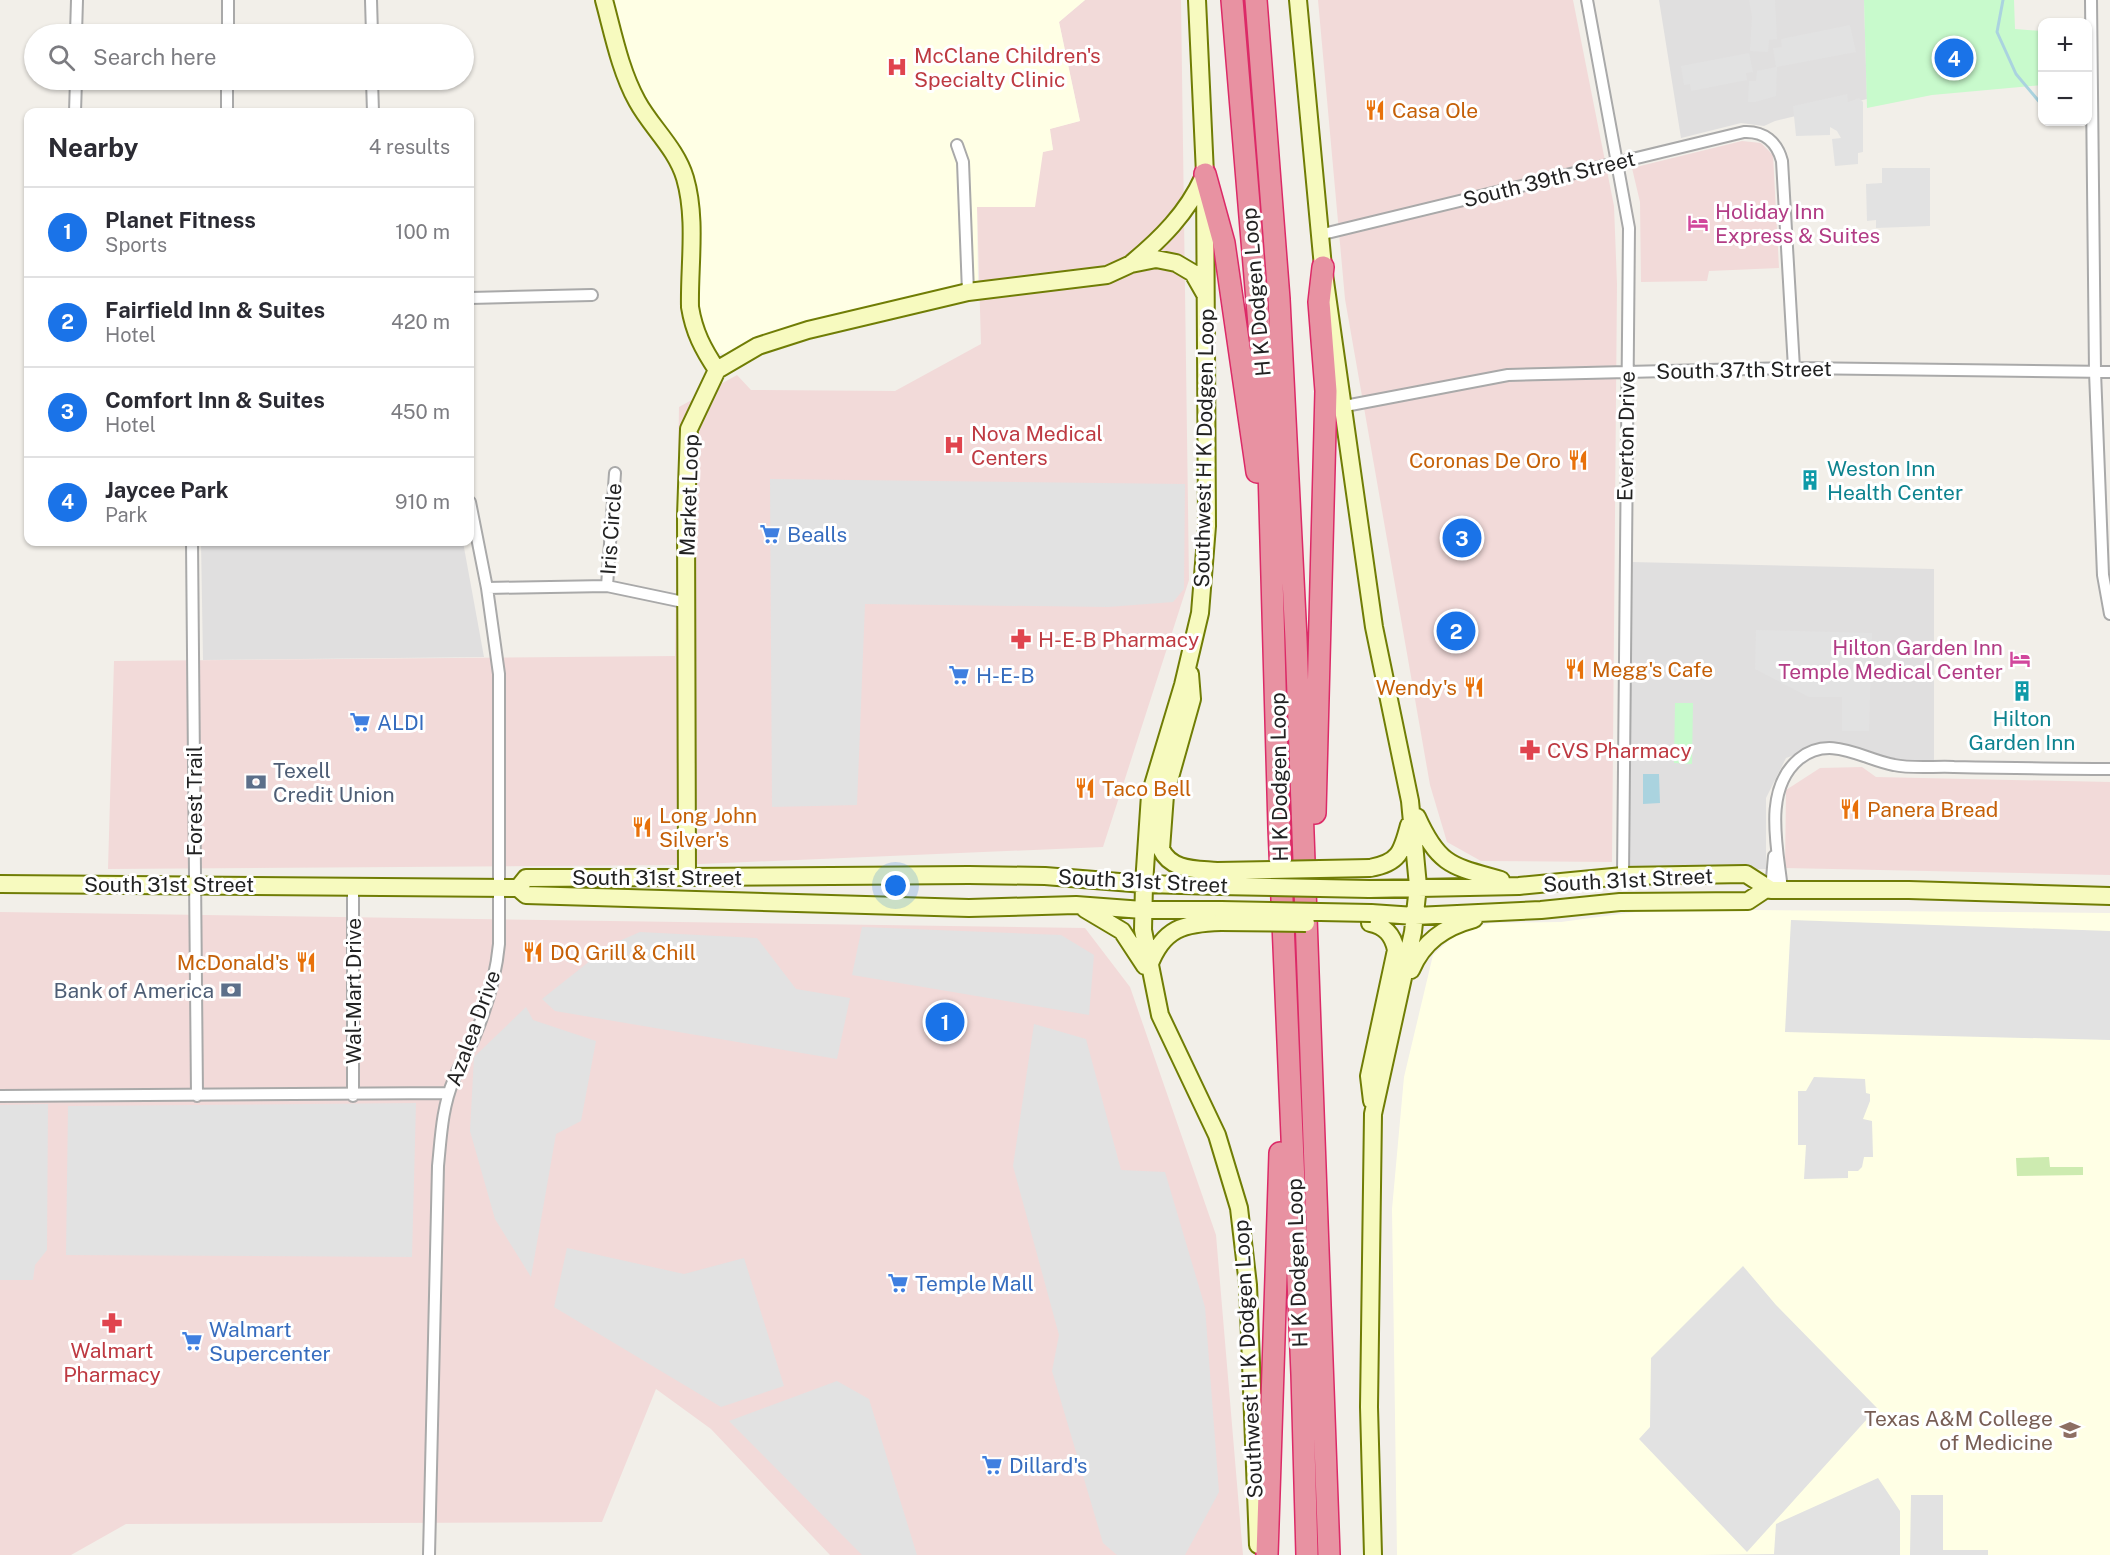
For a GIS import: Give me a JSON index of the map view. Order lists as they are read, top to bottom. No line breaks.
{"streets":{"highway":["H K Dodgen Loop"],"main road":["Southwest H K Dodgen Loop","Market Loop","South 31st Street"],"street":["South 39th Street","South 37th Street","Everton Drive","Iris Circle","Forest Trail","Wal-Mart Drive","Azalea Drive"]},"crossings":[["South 39th Street","South 37th Street"],["South 39th Street","Everton Drive"],["South 37th Street","Everton Drive"],["Everton Drive","South 31st Street"],["Southwest H K Dodgen Loop","South 31st Street"],["Market Loop","South 31st Street"],["Forest Trail","South 31st Street"],["South 31st Street","Wal-Mart Drive"],["South 31st Street","Azalea Drive"]],"places":{"hospital":["McClane Children's Specialty Clinic","Nova Medical Centers"],"restaurant":["Casa Ole","Coronas De Oro","Megg's Cafe","Wendy's","Taco Bell","Panera Bread","Long John Silver's","DQ Grill & Chill","McDonald's"],"hotel":["Holiday Inn Express & Suites","Hilton Garden Inn Temple Medical Center"],"building":["Weston Inn Health Center","Hilton Garden Inn"],"supermarket":["Bealls","H-E-B","ALDI","Temple Mall","Walmart Supercenter","Dillard's"],"pharmacy":["H-E-B Pharmacy","CVS Pharmacy","Walmart Pharmacy"],"bank":["Texell Credit Union","Bank of America"],"school or university":["Texas A&M College of Medicine"]},"page":{"map_buttons":["+","−"],"search":"Search here","pins":["4","3","2","1"],"heading":["Nearby","4 results"],"list":[{"mark":"1","name":"Planet Fitness","note":"Sports","value":"100 m"},{"mark":"2","name":"Fairfield Inn & Suites","note":"Hotel","value":"420 m"},{"mark":"3","name":"Comfort Inn & Suites","note":"Hotel","value":"450 m"},{"mark":"4","name":"Jaycee Park","note":"Park","value":"910 m"}]}}
